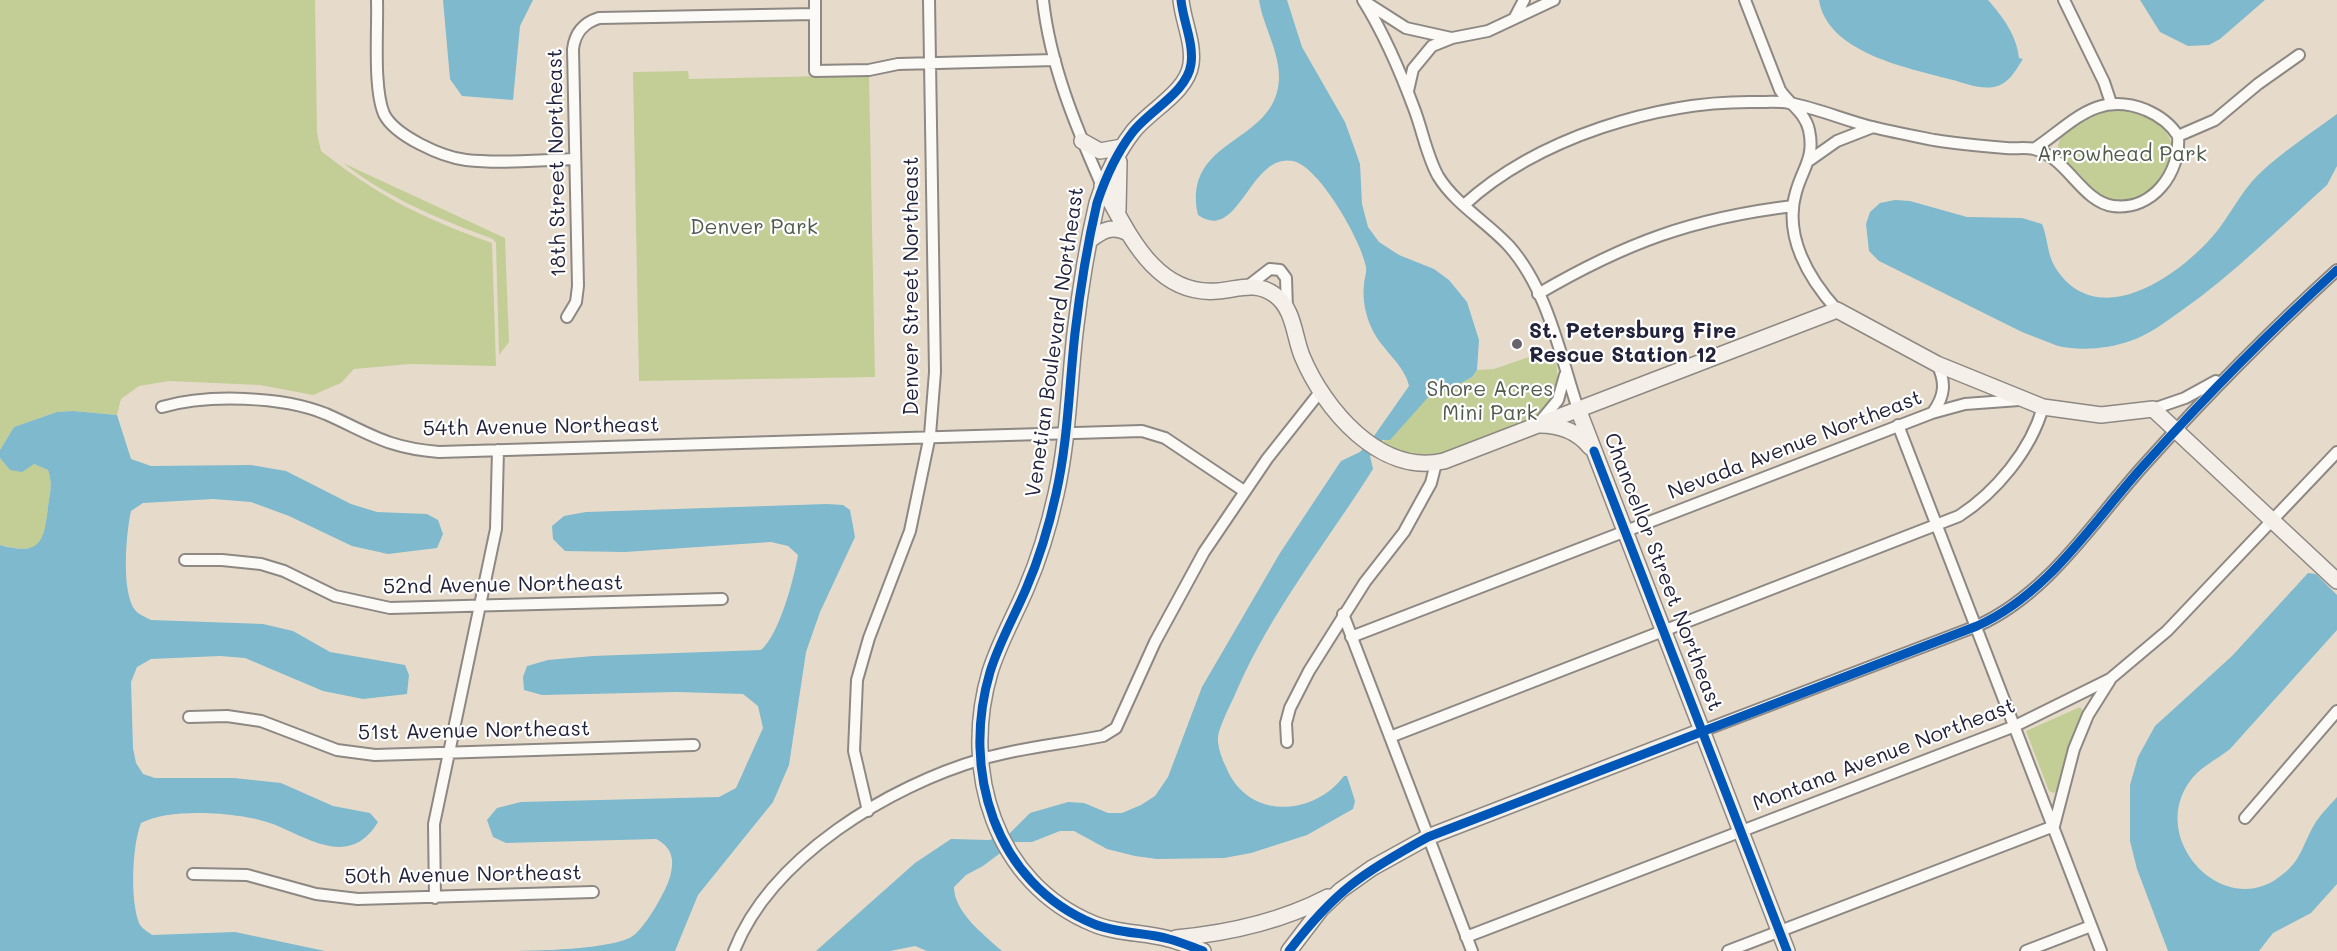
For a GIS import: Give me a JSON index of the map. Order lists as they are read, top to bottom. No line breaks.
{"streets":{"street":["18th Street Northeast","Denver Street Northeast","Venetian Boulevard Northeast","54th Avenue Northeast","Nevada Avenue Northeast","Chancellor Street Northeast","52nd Avenue Northeast","51st Avenue Northeast","Montana Avenue Northeast","50th Avenue Northeast"]},"crossings":[["Denver Street Northeast","54th Avenue Northeast"],["Venetian Boulevard Northeast","54th Avenue Northeast"],["Nevada Avenue Northeast","Chancellor Street Northeast"],["Chancellor Street Northeast","Montana Avenue Northeast"]],"parks":["Arrowhead Park","Denver Park","Shore Acres Mini Park"],"places":["St. Petersburg Fire Rescue Station 12"]}
